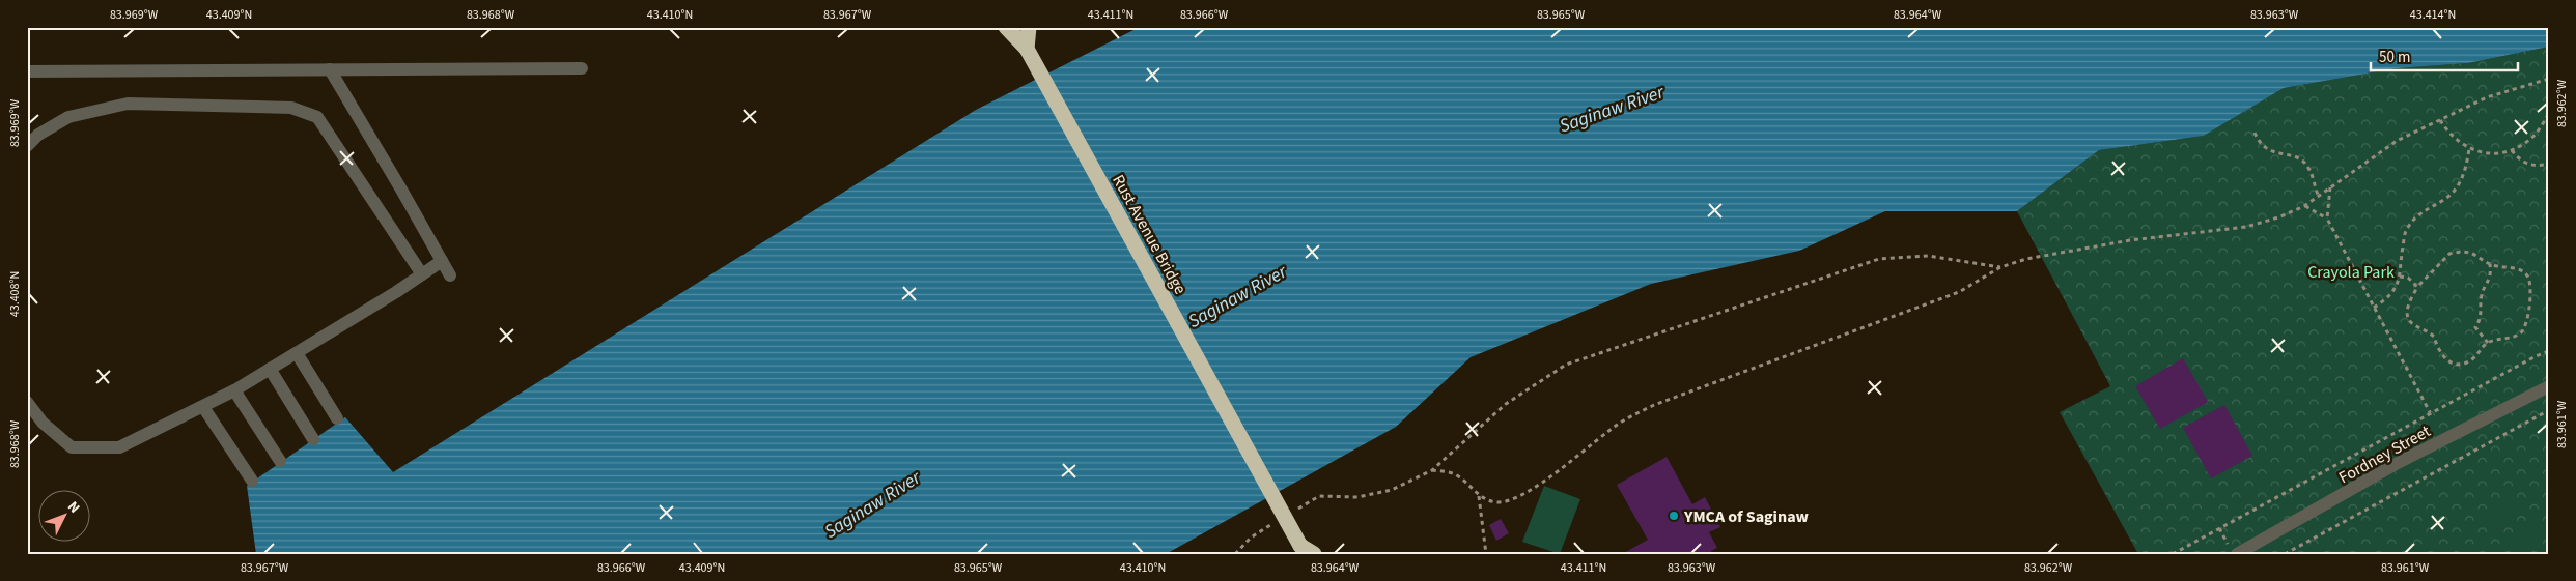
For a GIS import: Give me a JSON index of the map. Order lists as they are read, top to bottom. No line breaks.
{"streets":{"highway":["Rust Avenue Bridge"],"street":["Fordney Street"]},"water":["Saginaw River"],"parks":["Crayola Park"],"places":["YMCA of Saginaw"],"scale_bar":"50 m","north":"top right","coordinates":["83.969°W","43.409°N","83.968°W","43.410°N","83.967°W","43.411°N","83.966°W","83.965°W","83.964°W","83.963°W","43.414°N","83.962°W","43.408°N","83.961°W"]}
